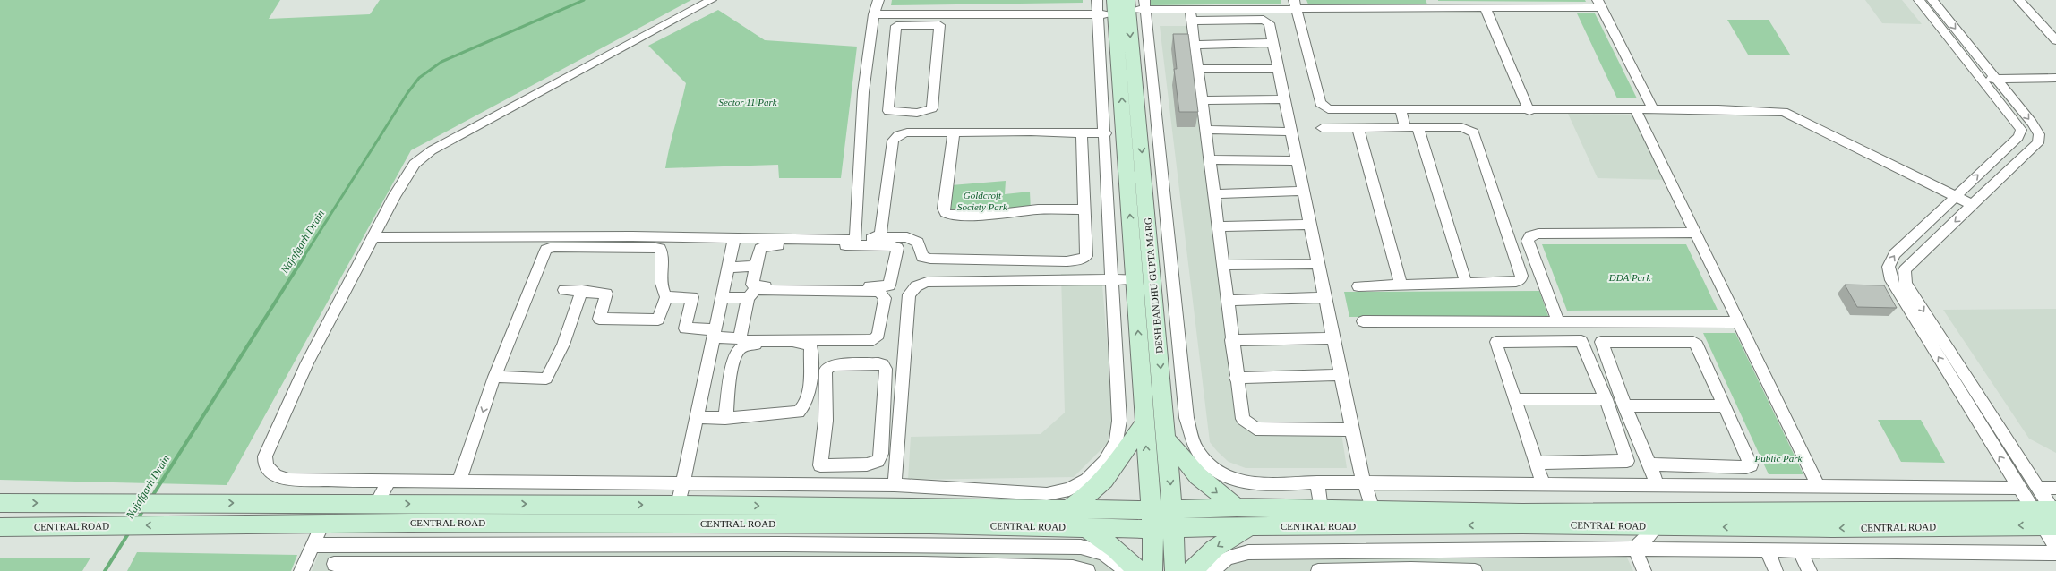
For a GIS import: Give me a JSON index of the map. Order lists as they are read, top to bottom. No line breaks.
{"streets":{"main road":["DESH BANDHU GUPTA MARG","CENTRAL ROAD"]},"crossings":[["DESH BANDHU GUPTA MARG","CENTRAL ROAD"]],"water":["Najafgarh Drain"],"parks":["Sector 11 Park","Goldcroft Society Park","DDA Park","Public Park"]}
